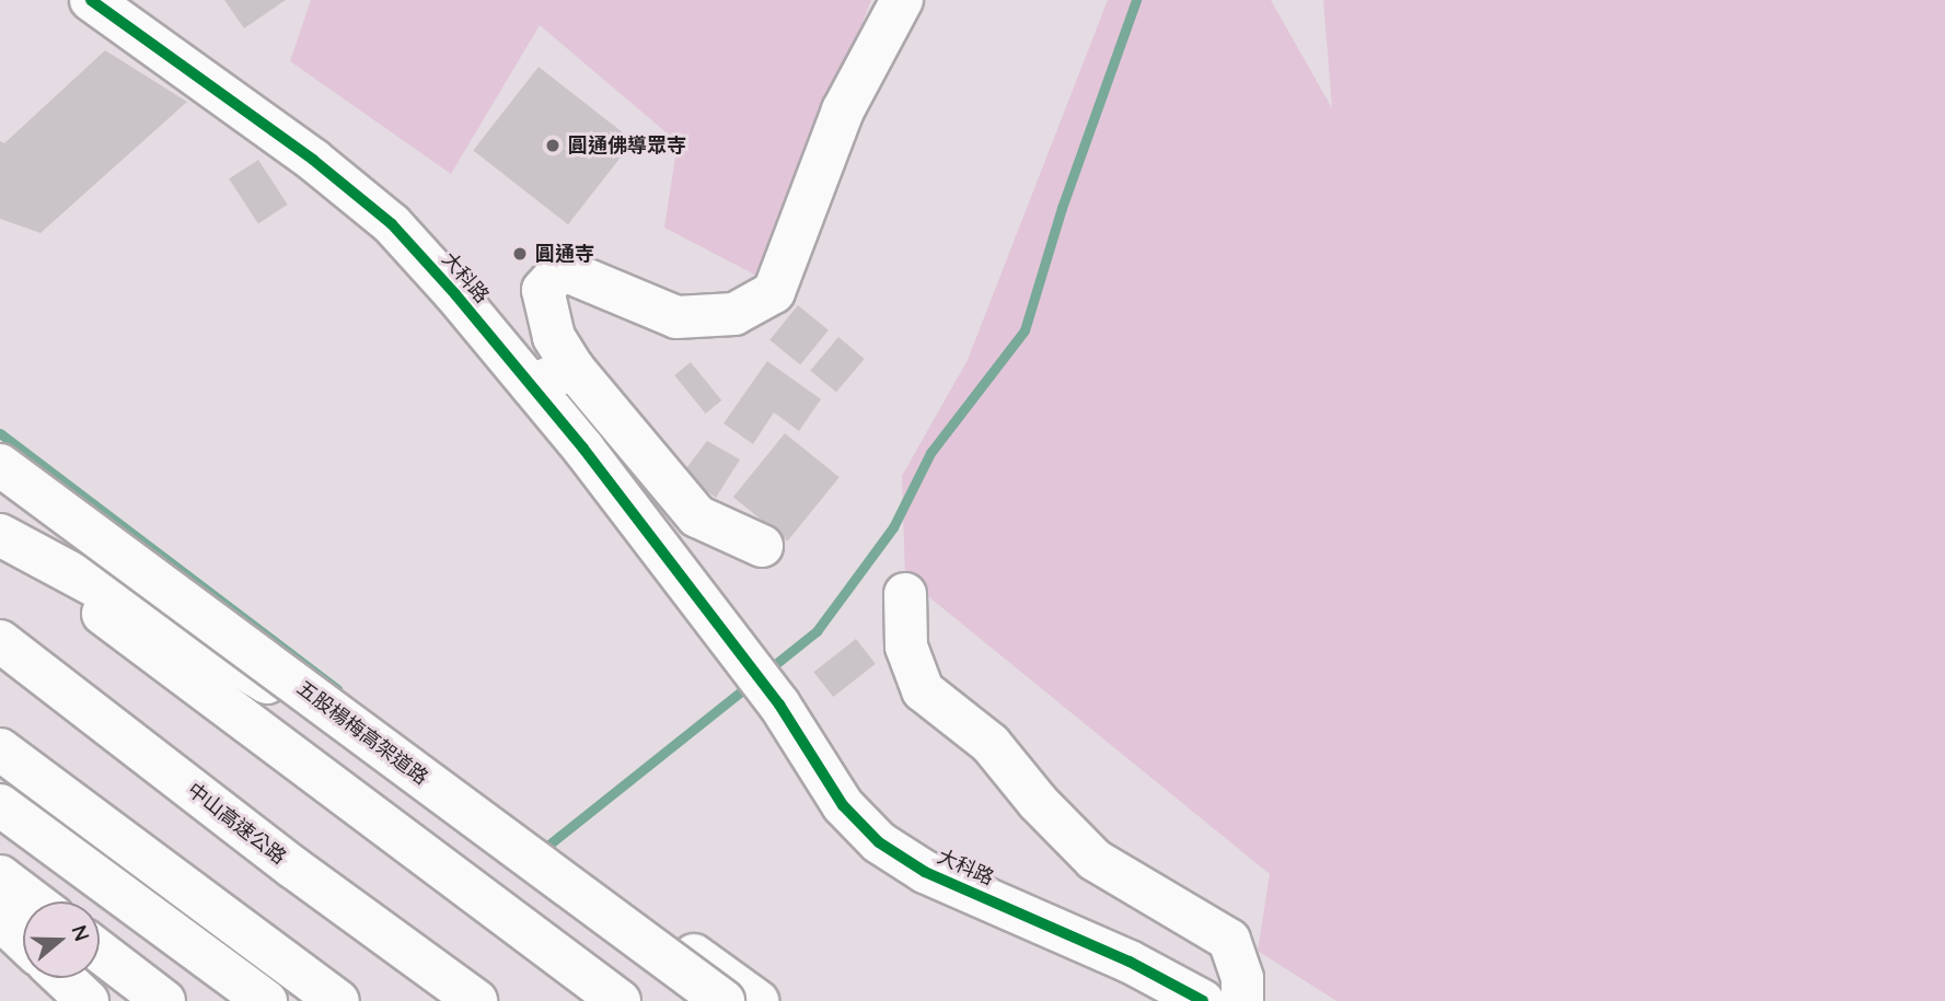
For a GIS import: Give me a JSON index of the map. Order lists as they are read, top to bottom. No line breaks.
{"streets":{"main road":["大科路","五股楊梅高架道路","中山高速公路"]},"places":["圓通佛導眾寺","圓通寺"],"north":"right"}
